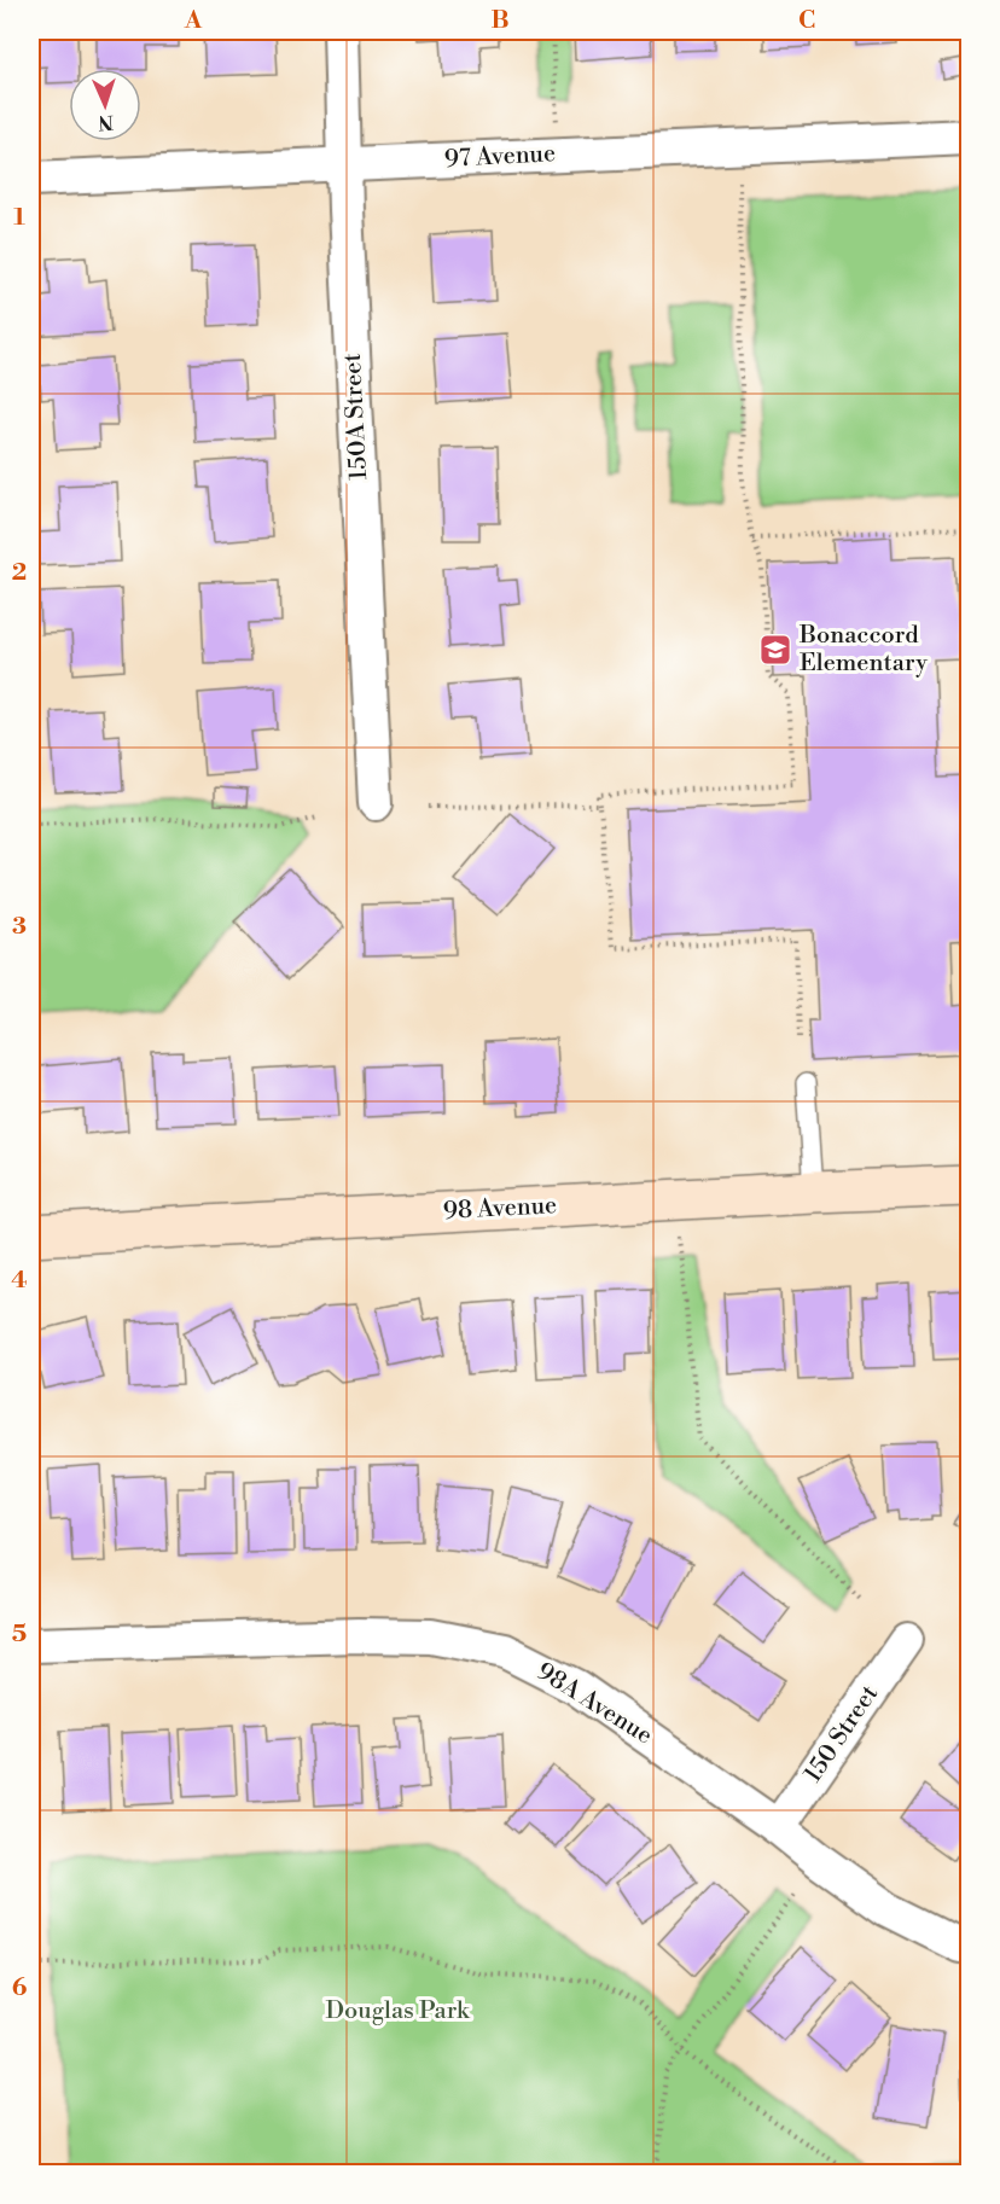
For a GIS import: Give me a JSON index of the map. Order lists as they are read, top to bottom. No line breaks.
{"streets":{"street":["97 Avenue","150A Street","98 Avenue","98A Avenue","150 Street"]},"crossings":[["97 Avenue","150A Street"],["98A Avenue","150 Street"]],"parks":["Douglas Park"],"places":{"school or university":["Bonaccord Elementary"]},"north":"bottom","grid":{"columns":["A","B","C"],"rows":["1","2","3","4","5","6"]}}
